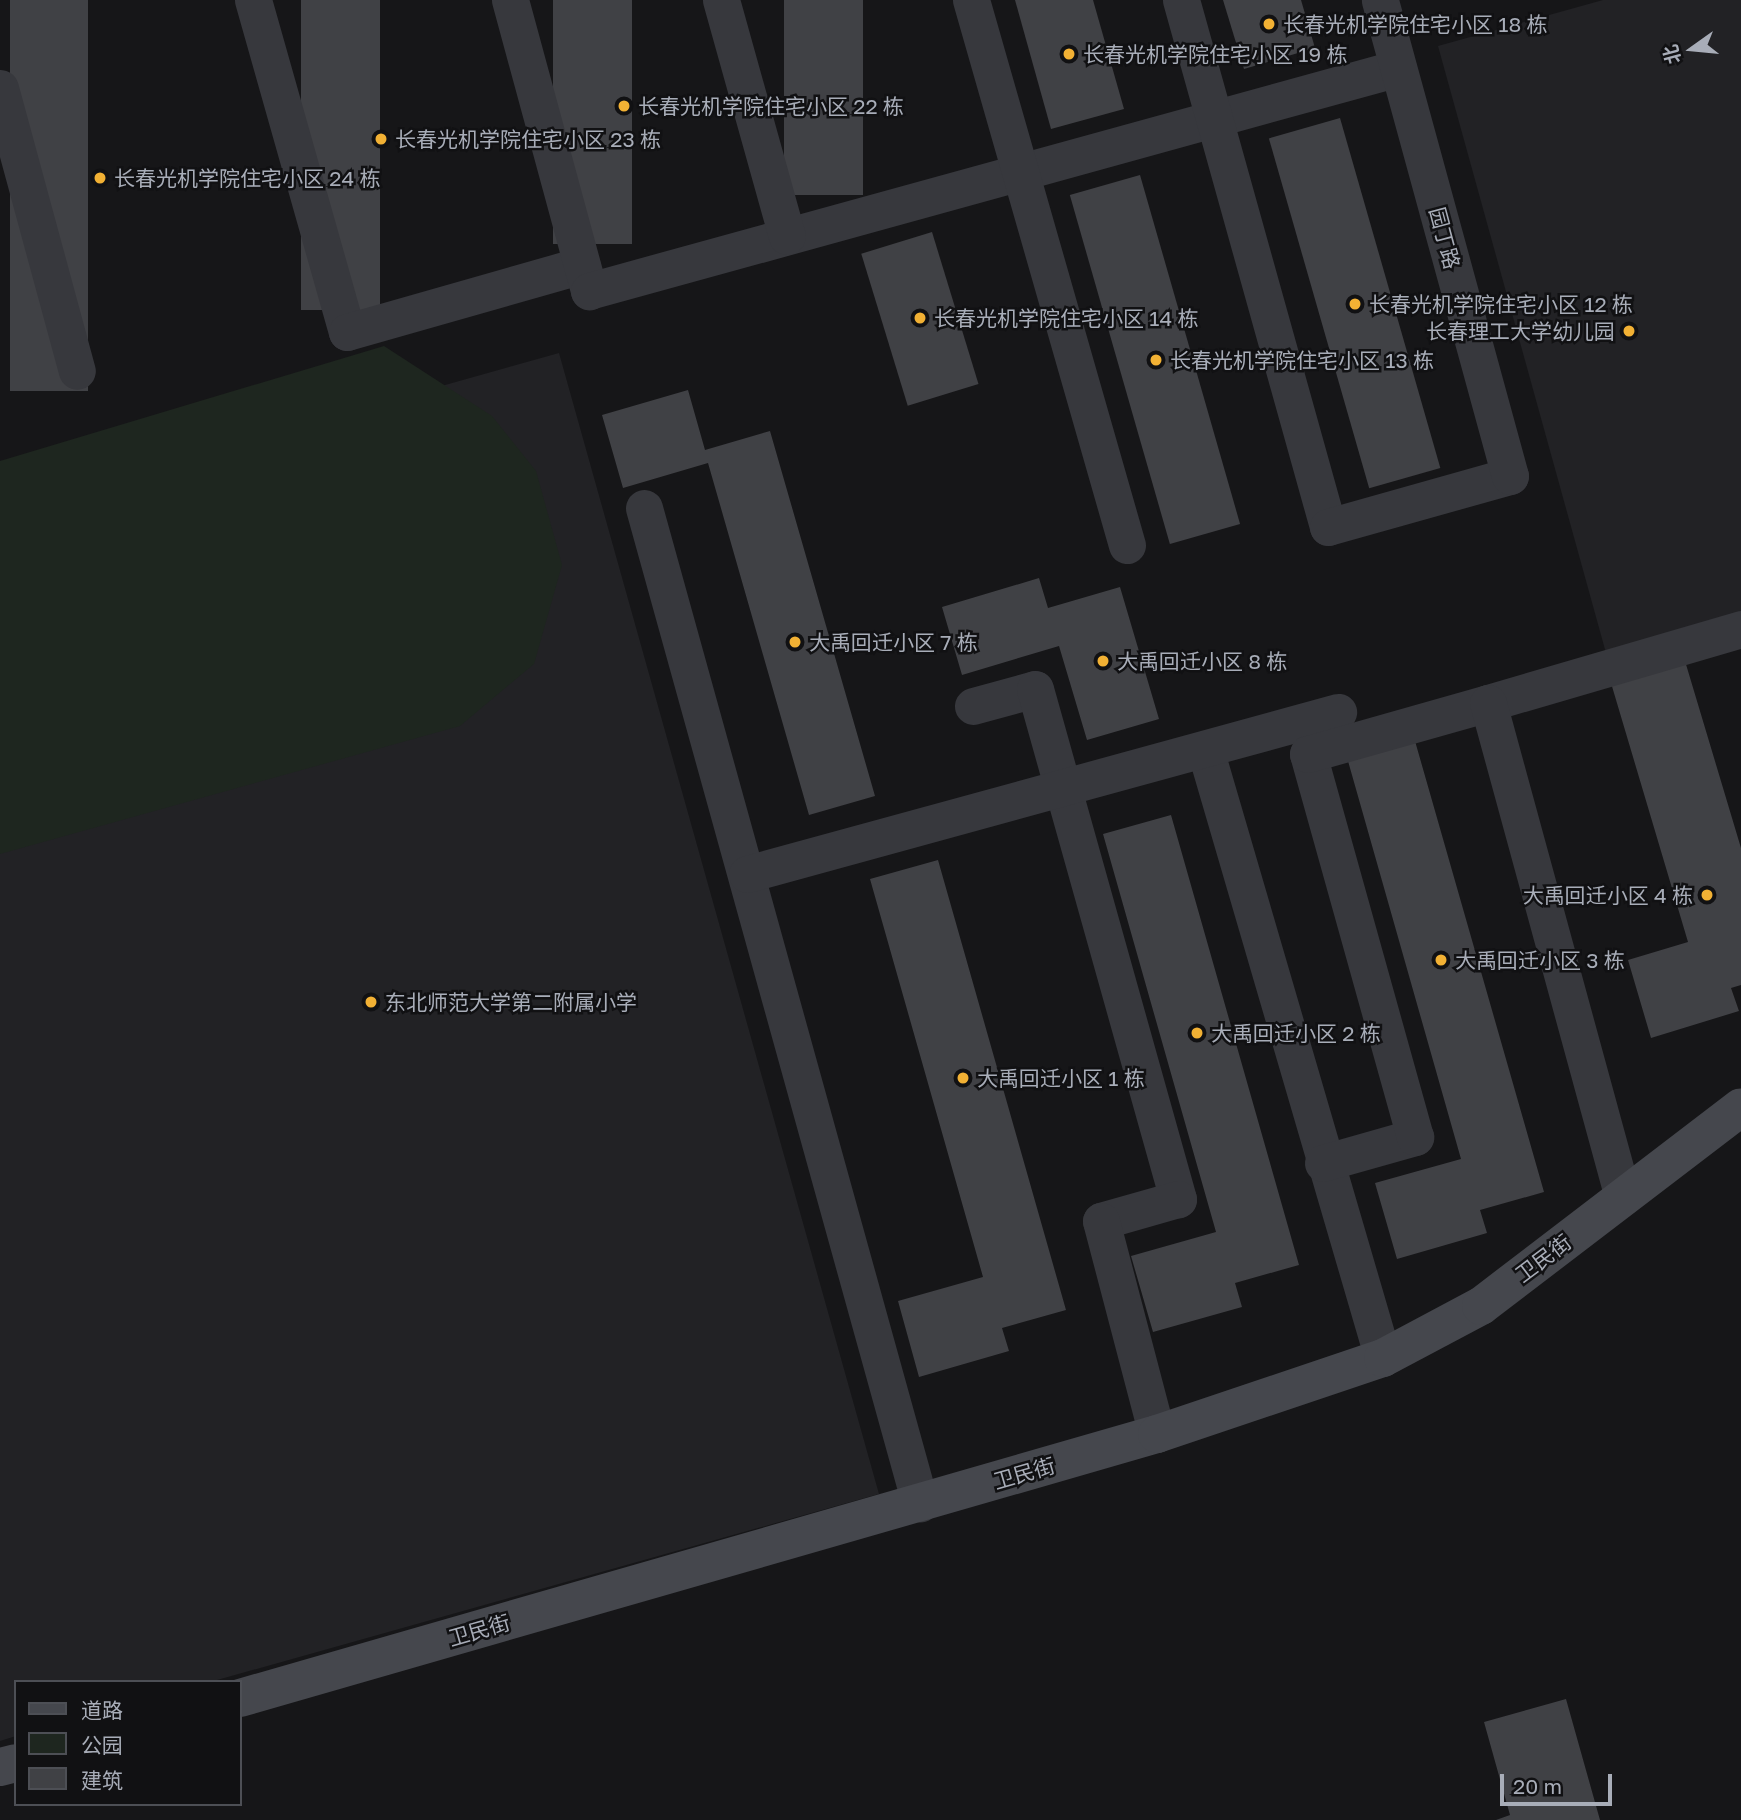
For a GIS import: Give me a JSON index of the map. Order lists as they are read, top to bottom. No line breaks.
{"streets":{"street":["园丁路","卫民街"]},"places":["长春光机学院住宅小区 18 栋","长春光机学院住宅小区 19 栋","长春光机学院住宅小区 22 栋","长春光机学院住宅小区 23 栋","长春光机学院住宅小区 24 栋","长春光机学院住宅小区 12 栋","长春光机学院住宅小区 14 栋","长春理工大学幼儿园","长春光机学院住宅小区 13 栋","大禹回迁小区 7 栋","大禹回迁小区 8 栋","大禹回迁小区 4 栋","大禹回迁小区 3 栋","东北师范大学第二附属小学","大禹回迁小区 2 栋","大禹回迁小区 1 栋"],"legend":["道路","公园","建筑"],"scale_bar":"20 m","north":"left"}
